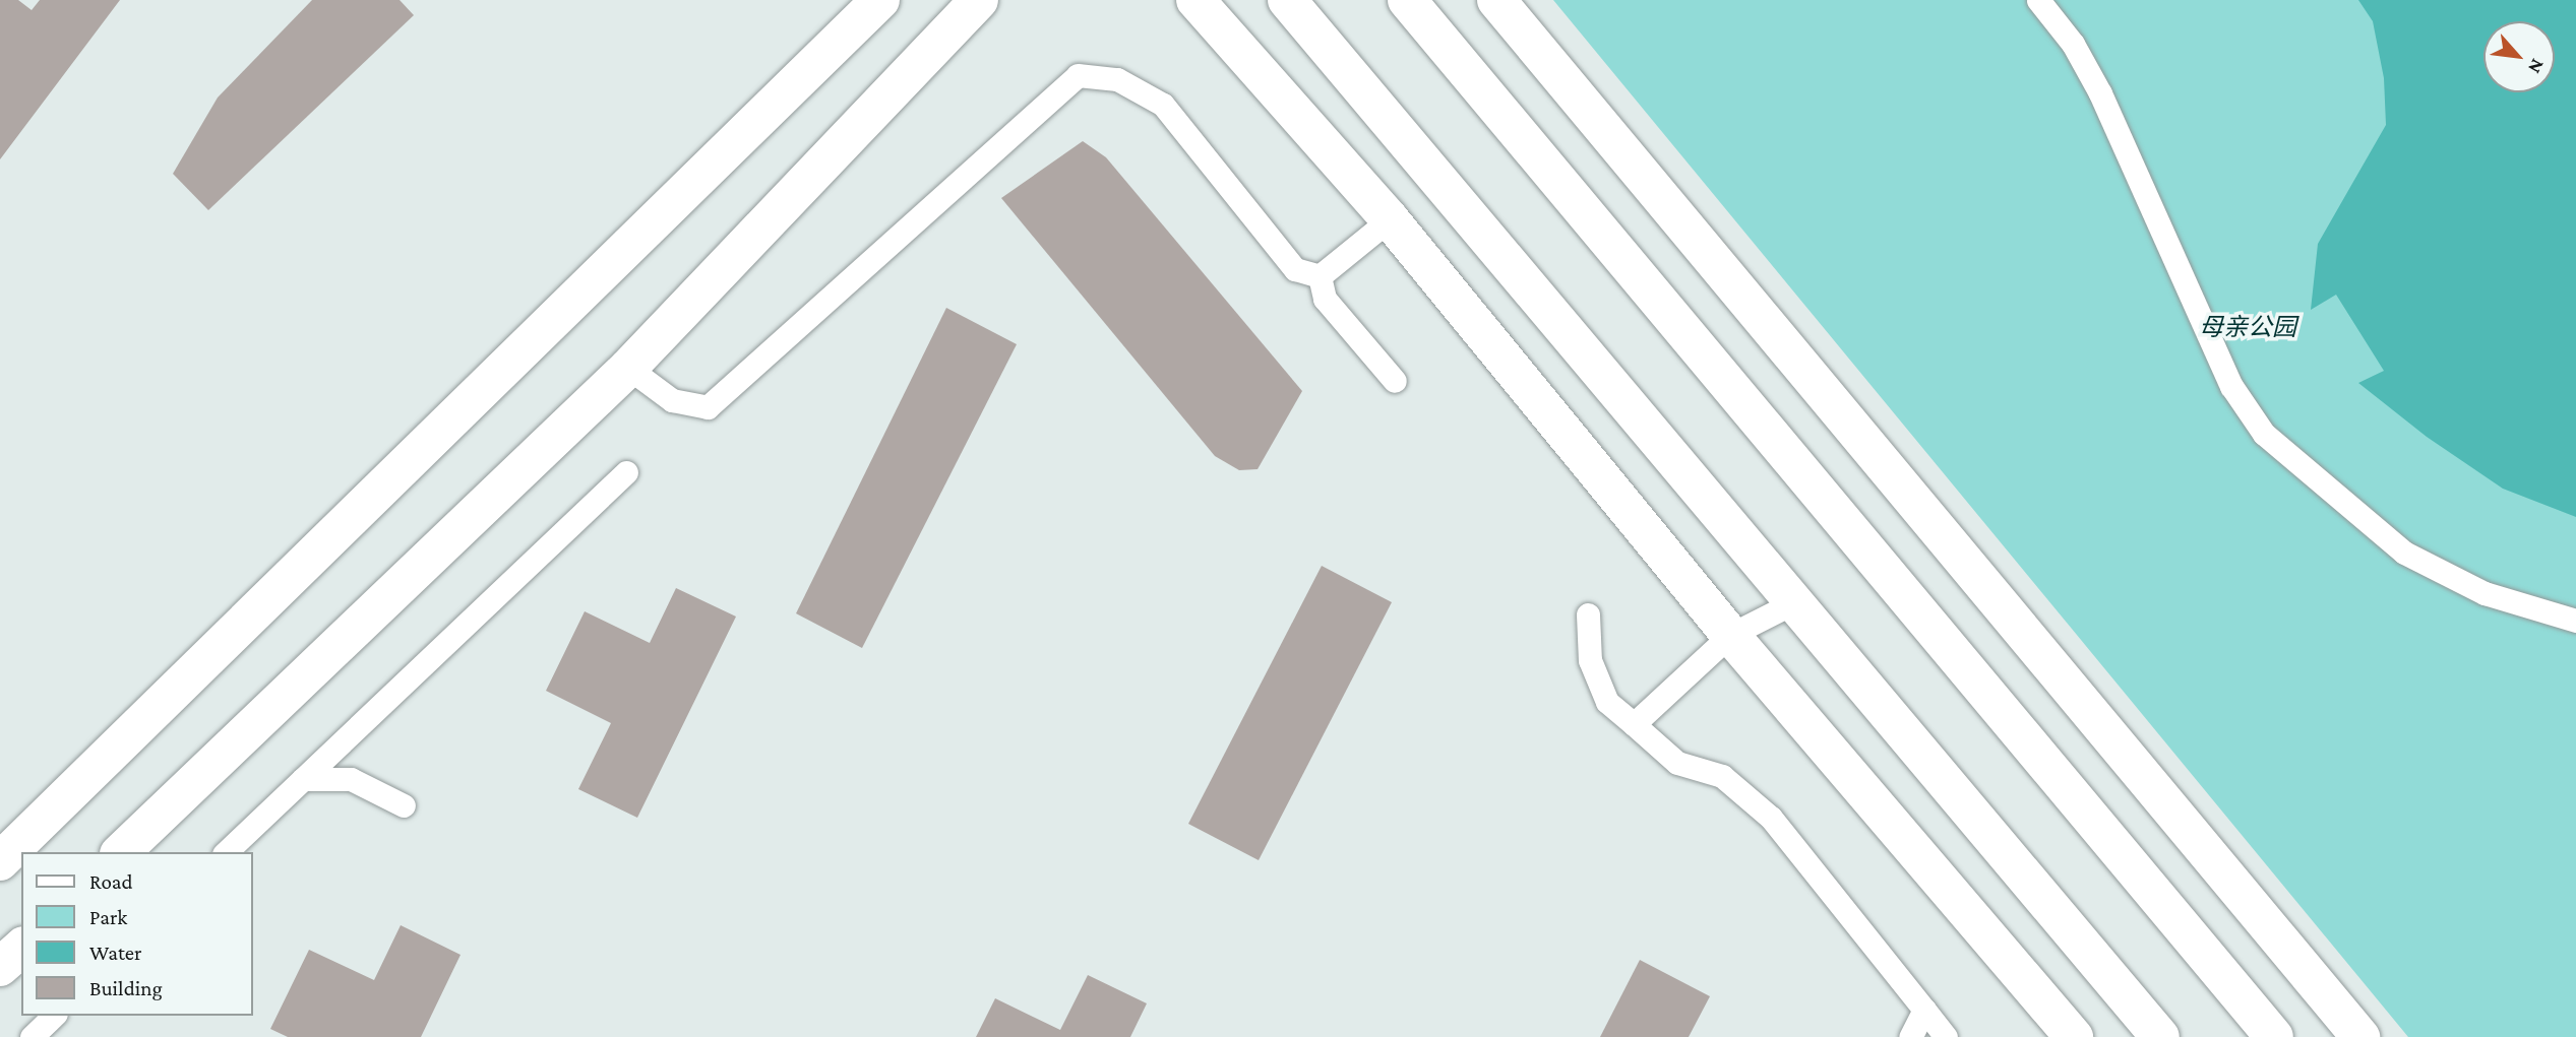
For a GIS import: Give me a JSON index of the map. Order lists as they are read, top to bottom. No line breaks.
{"parks":["母亲公园"],"legend":["Road","Park","Water","Building"],"north":"bottom right"}
